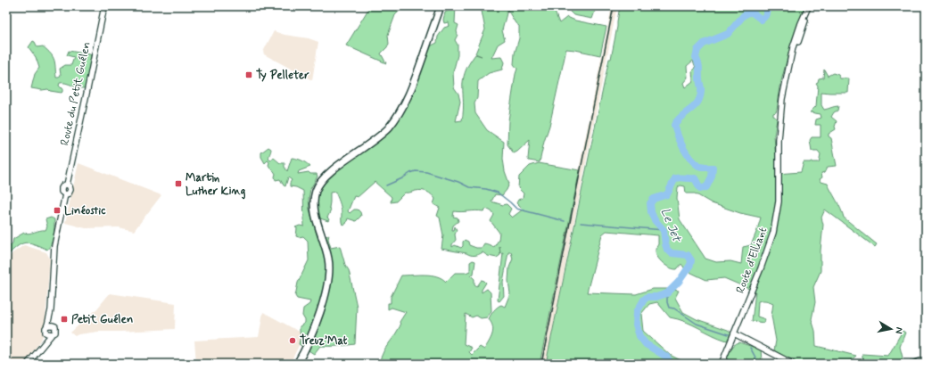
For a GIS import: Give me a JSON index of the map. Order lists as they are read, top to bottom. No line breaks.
{"streets":{"street":["Route du Petit Guélen","Route d'Elliant"]},"water":["Le Jet"],"places":{"transit":["Ty Pelleter","Martin Luther King","Linéostic","Petit Guélen"],"other":["Treuz’Mat"]},"north":"right"}
